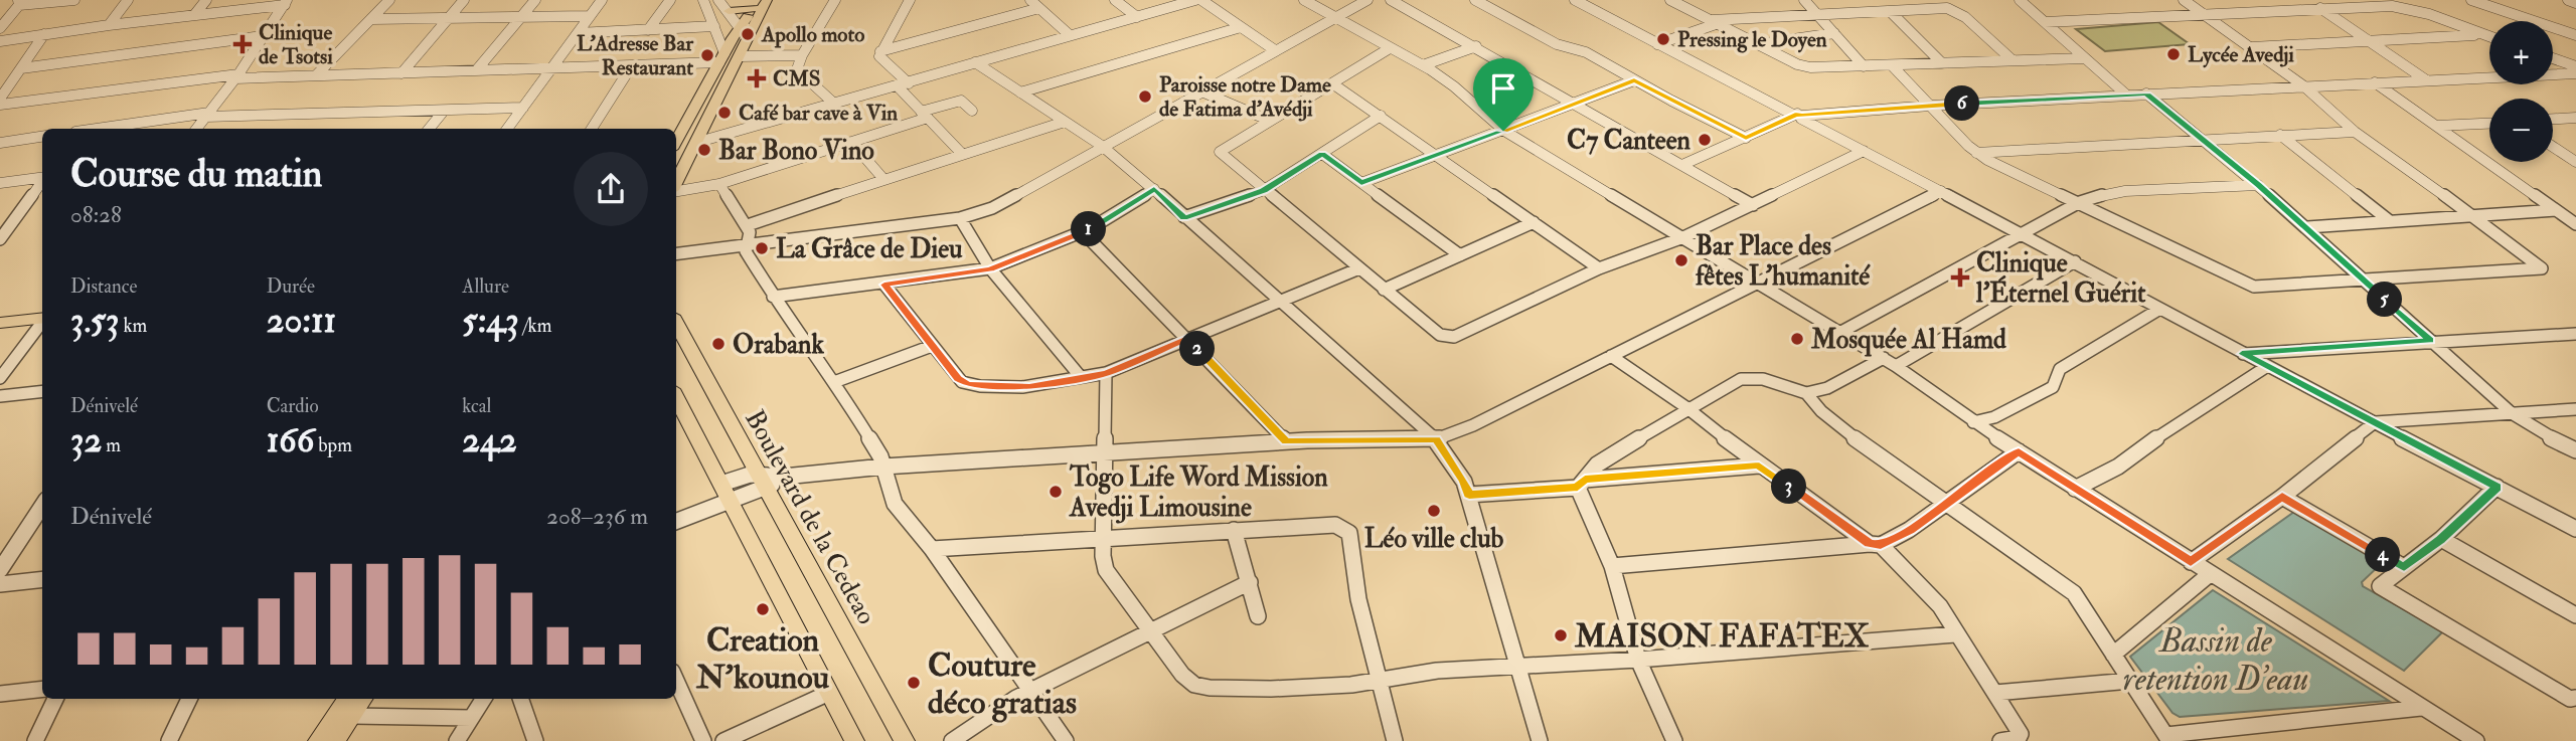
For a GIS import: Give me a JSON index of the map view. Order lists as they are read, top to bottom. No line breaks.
{"streets":{"main road":["Boulevard de la Cedeao"]},"water":["Bassin de retention D'eau"],"places":{"other":["Apollo moto","Pressing le Doyen","Lycée Avedji","L'Adresse Bar Restaurant","Paroisse notre Dame de Fatima d'Avédji","Café bar cave à Vin","C7 Canteen","Bar Bono Vino","La Grâce de Dieu","Bar Place des fêtes L'humanité","Mosquée Al Hamd","Orabank","Togo Life Word Mission Avedji Limousine","Léo ville club","Creation N'kounou","MAISON FAFATEX","Couture déco gratias"],"health":["Clinique de Tsotsi","CMS","Clinique l'Éternel Guérit"]},"page":{"map_buttons":["+","−"],"pins":["6","1","5","2","3","4"],"heading":["Course du matin","08:28"],"stats":[["Distance","3.53 km"],["Durée","20:11"],["Allure","5:43 /km"],["Dénivelé","32 m"],["Cardio","166 bpm"],["kcal","242"]],"chart":["Dénivelé","208–236 m"]}}
